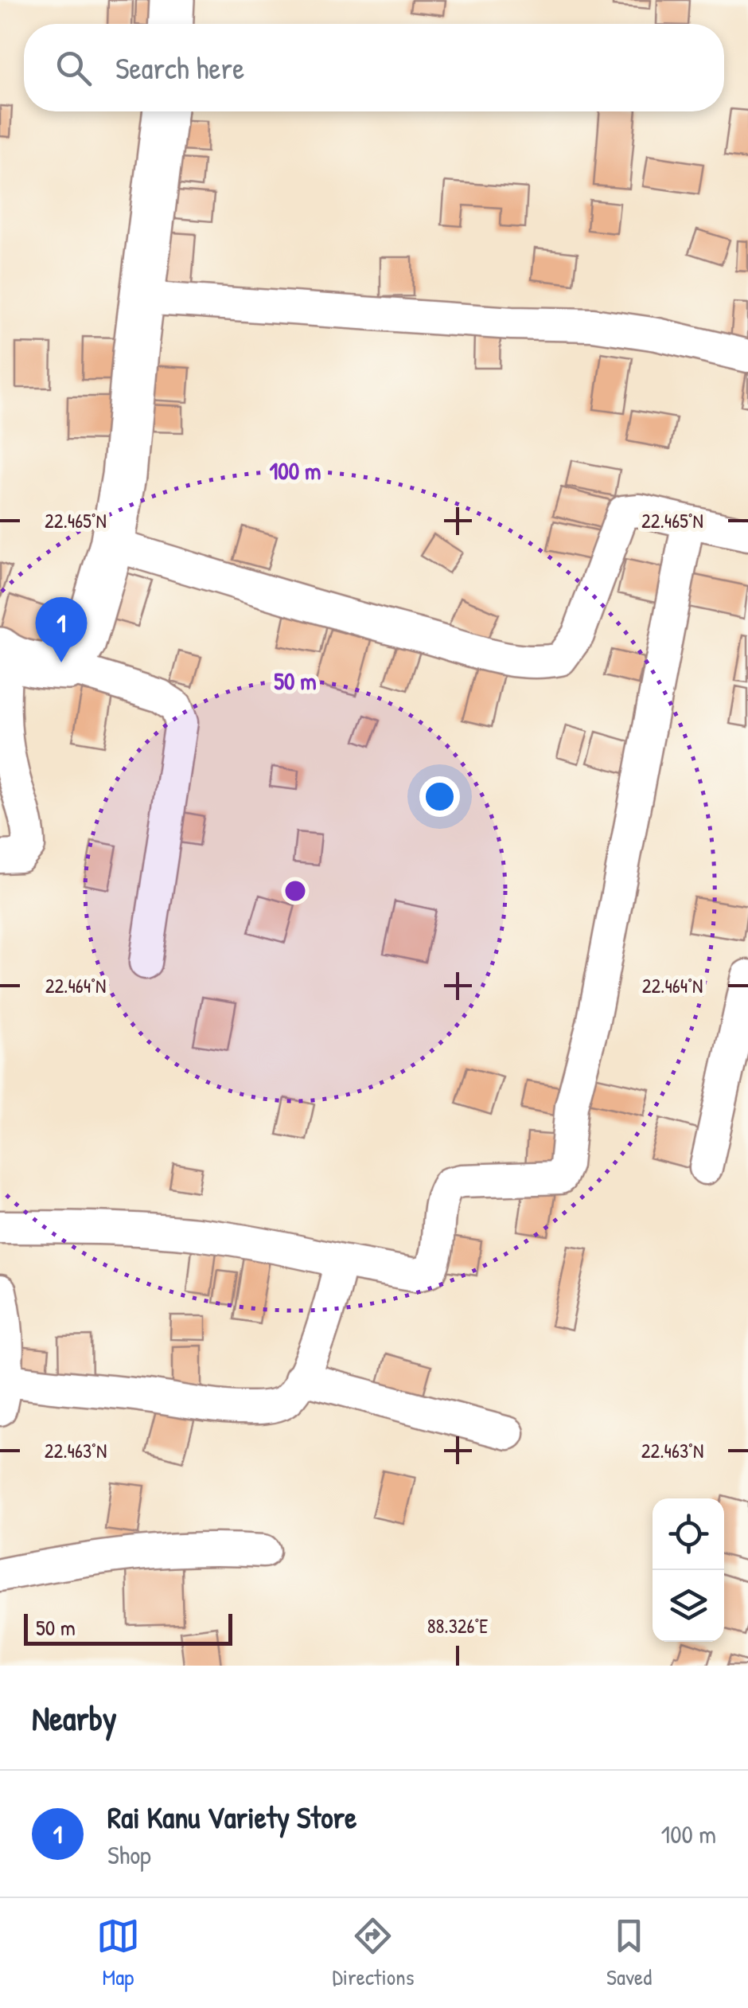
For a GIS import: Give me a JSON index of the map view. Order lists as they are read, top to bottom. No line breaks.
{"scale_bar":"50 m","page":{"search":"Search here","pins":"1","scale":"50 m","heading":"Nearby","list":[{"mark":"1","name":"Rai Kanu Variety Store","note":"Shop","value":"100 m"}],"nav":["Map","Directions","Saved"]},"coordinates":["22.465°N","22.464°N","22.463°N","88.326°E"],"rings":["100 m","50 m"]}
